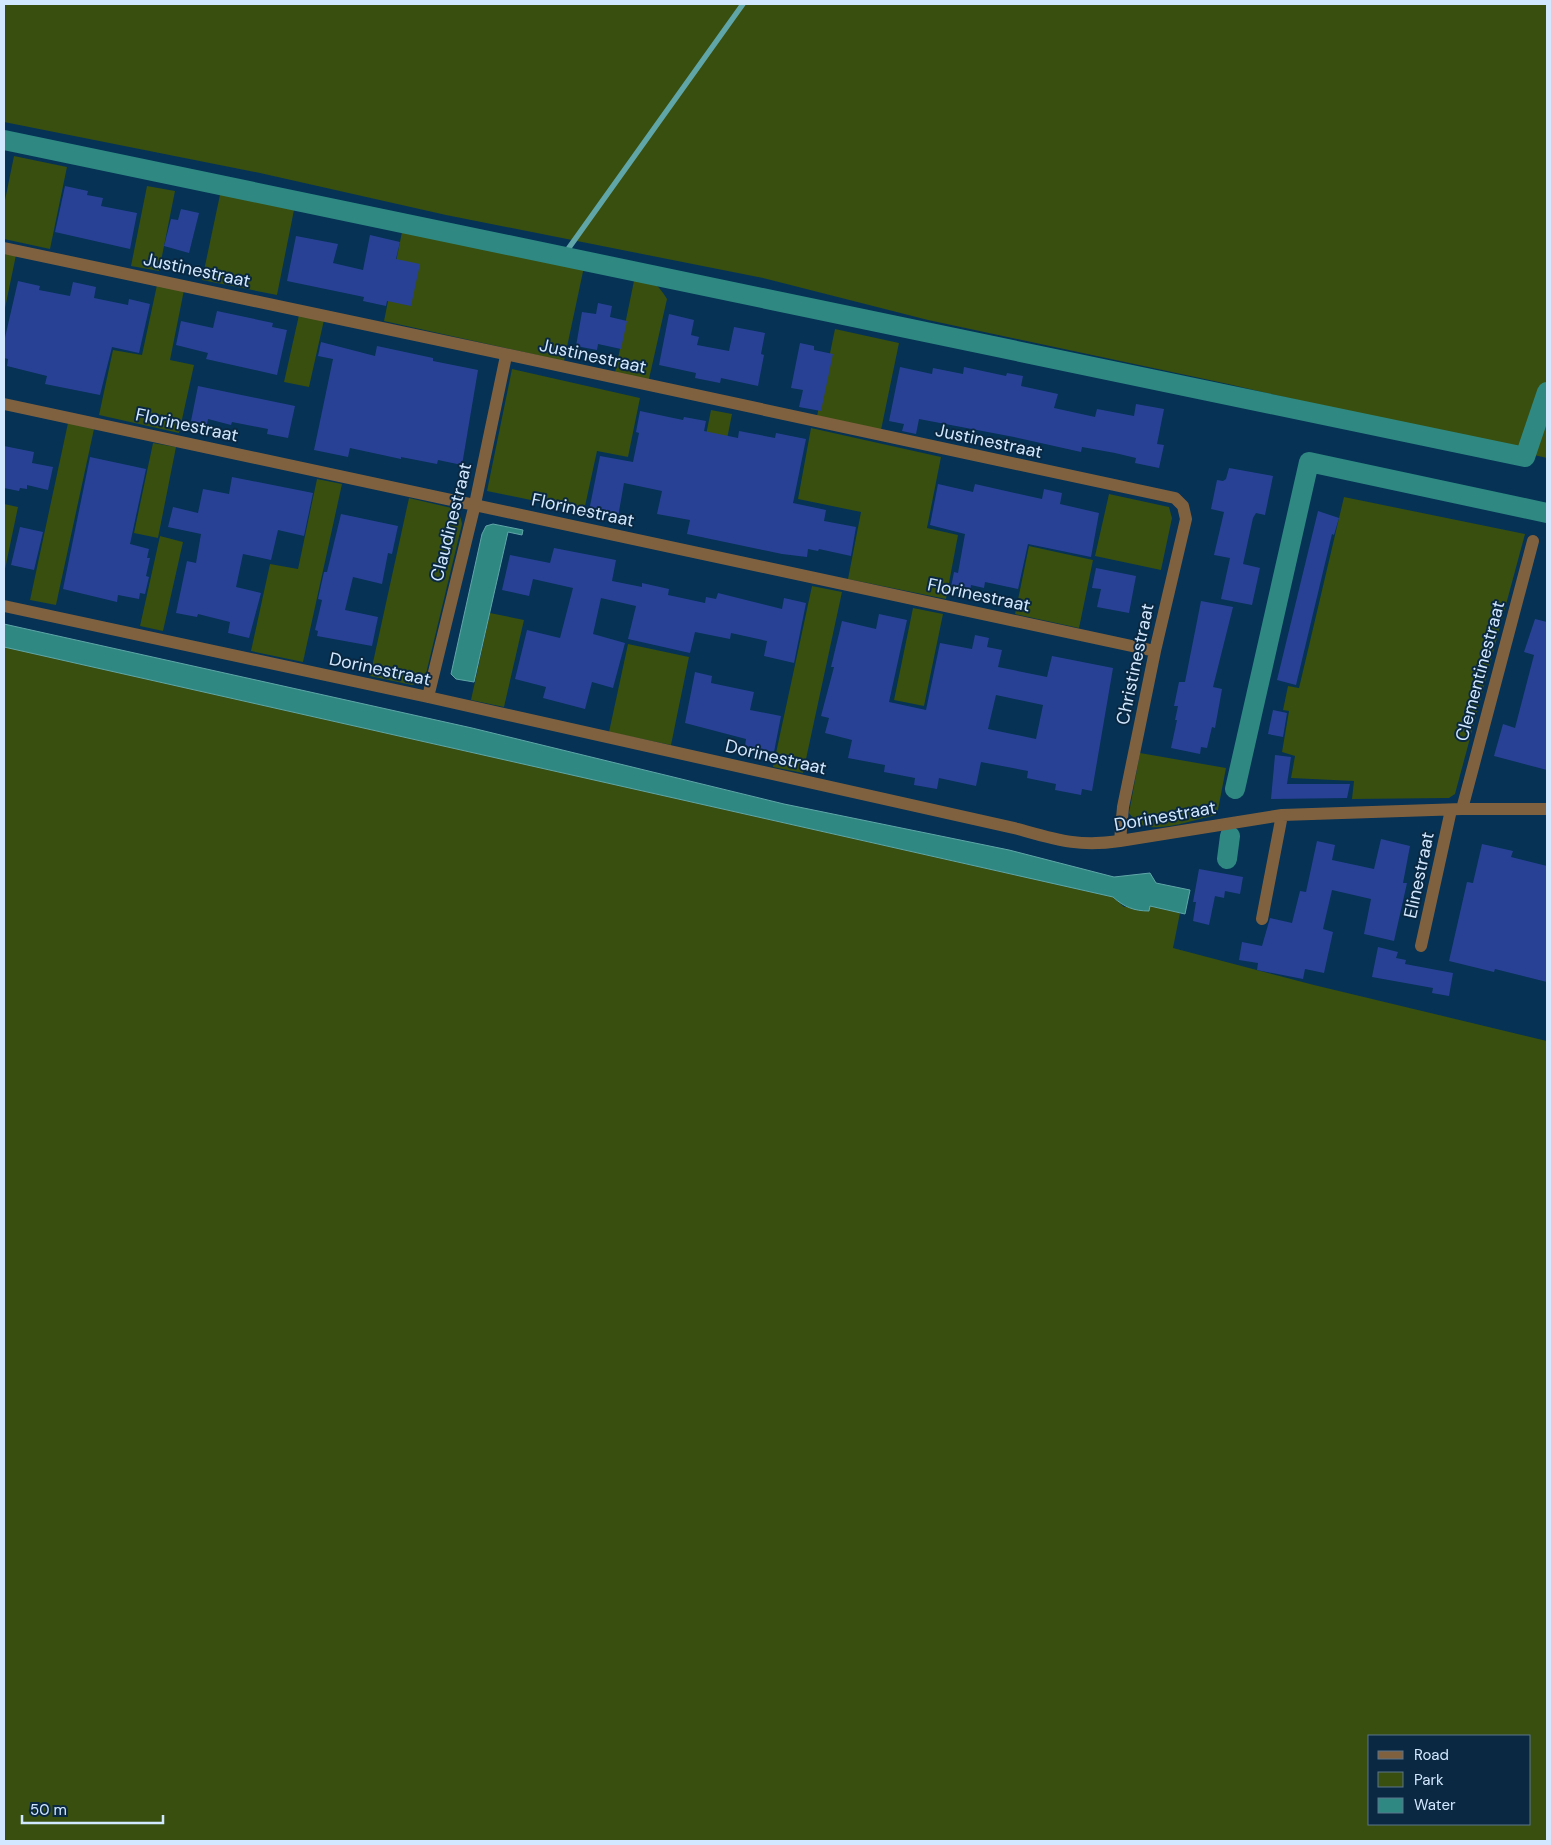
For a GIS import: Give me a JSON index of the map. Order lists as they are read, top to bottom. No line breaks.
{"streets":{"street":["Justinestraat","Florinestraat","Claudinestraat","Christinestraat","Dorinestraat","Clementinestraat","Elinestraat"]},"crossings":[["Justinestraat","Claudinestraat"],["Justinestraat","Christinestraat"],["Florinestraat","Claudinestraat"],["Florinestraat","Christinestraat"],["Claudinestraat","Dorinestraat"],["Christinestraat","Dorinestraat"],["Dorinestraat","Clementinestraat"],["Dorinestraat","Elinestraat"],["Clementinestraat","Elinestraat"]],"legend":["Road","Park","Water"],"scale_bar":"50 m"}
